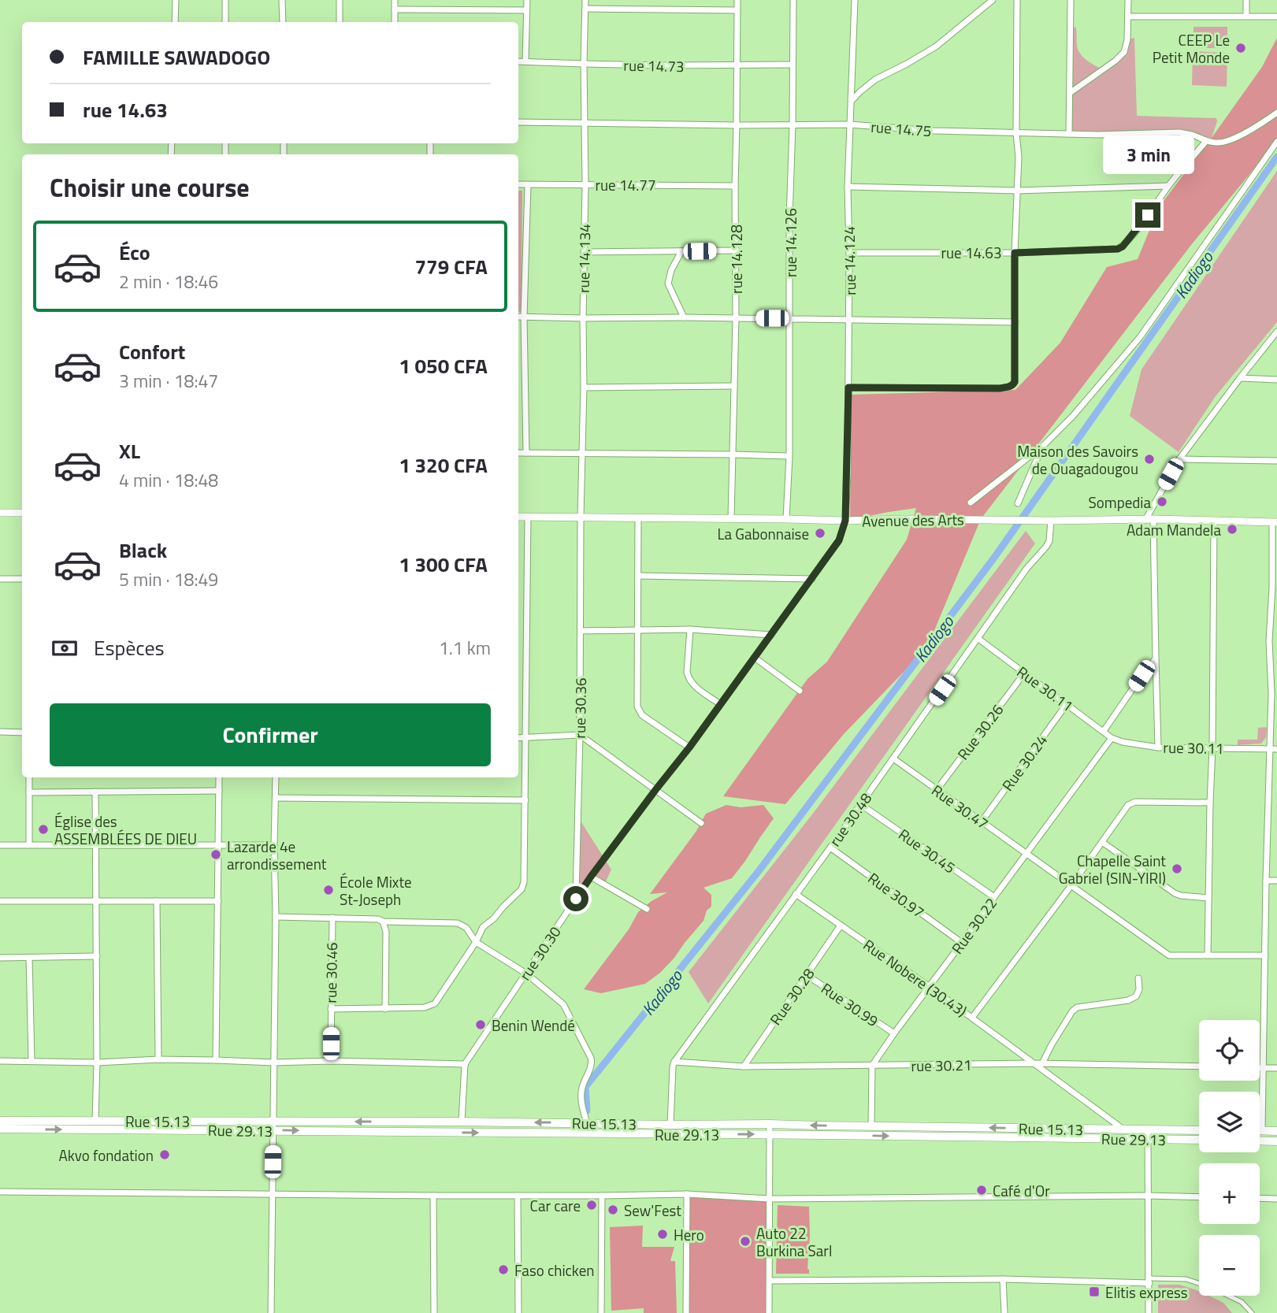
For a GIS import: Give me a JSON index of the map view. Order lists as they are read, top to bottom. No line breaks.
{"streets":{"main road":["Rue 15.13","Rue 29.13"],"street":["rue 14.73","rue 14.75","rue 14.77","rue 14.126","rue 14.63","rue 14.134","rue 14.128","rue 14.124","Avenue des Arts","Rue 30.11","rue 30.36","Rue 30.26","rue 30.11","Rue 30.24","Rue 30.47","rue 30.48","Rue 30.45","Rue 30.97","Rue 30.22","rue 30.30","rue 30.46","Rue Nobere (30.43)","Rue 30.28","Rue 30.99","rue 30.21"]},"crossings":[["rue 14.73","rue 14.126"],["rue 14.73","rue 14.134"],["rue 14.73","rue 14.128"],["rue 14.75","rue 14.126"],["rue 14.75","rue 14.63"],["rue 14.75","rue 14.134"],["rue 14.75","rue 14.128"],["rue 14.75","rue 14.124"],["rue 14.77","rue 14.134"],["rue 14.77","rue 14.128"],["rue 14.126","Avenue des Arts"],["rue 14.63","rue 14.124"],["rue 14.134","Avenue des Arts"],["rue 14.134","rue 30.36"],["rue 14.128","Avenue des Arts"],["rue 14.124","Avenue des Arts"],["rue 14.124","rue 30.30"],["Avenue des Arts","rue 30.36"],["Avenue des Arts","rue 30.48"],["Avenue des Arts","rue 30.30"],["Rue 30.11","Rue 30.26"],["Rue 30.11","rue 30.11"],["Rue 30.11","Rue 30.24"],["Rue 30.11","rue 30.48"],["Rue 30.11","Rue 30.22"],["rue 30.36","rue 30.30"],["Rue 30.26","Rue 30.47"],["rue 30.11","Rue 30.22"],["Rue 30.24","Rue 30.47"],["Rue 30.47","rue 30.48"],["Rue 30.47","Rue 30.22"],["rue 30.48","Rue 30.45"],["rue 30.48","Rue 30.97"],["rue 30.48","Rue Nobere (30.43)"],["rue 30.48","rue 30.21"],["Rue 30.45","Rue 30.22"],["Rue 30.97","Rue 30.22"],["Rue 30.22","Rue Nobere (30.43)"],["Rue 30.22","Rue 30.99"],["Rue 30.22","rue 30.21"],["Rue Nobere (30.43)","Rue 30.28"],["Rue Nobere (30.43)","rue 30.21"],["Rue Nobere (30.43)","Rue 15.13"],["Rue 30.28","Rue 30.99"],["Rue 30.28","rue 30.21"]],"one_way":["Rue 15.13","Rue 29.13"],"water":["Kadiogo"],"places":{"other":["CEEP Le Petit Monde","Maison des Savoirs de Ouagadougou","Sompedia","Adam Mandela","La Gabonnaise","Église des ASSEMBLÉES DE DIEU","Lazarde 4e arrondissement","Chapelle Saint Gabriel (SIN-YIRI)","École Mixte St-Joseph","Benin Wendé","Akvo fondation","Café d'Or","Car care","Sew'Fest","Hero","Auto 22 Burkina Sarl","Faso chicken"],"transit":["Elitis express"]},"page":{"banner":["FAMILLE SAWADOGO","rue 14.63"],"bubble":"3 min","heading":"Choisir une course","list":[{"name":"Éco","note":"2 min · 18:46","value":"779 CFA"},{"name":"Confort","note":"3 min · 18:47","value":"1 050 CFA"},{"name":"XL","note":"4 min · 18:48","value":"1 320 CFA"},{"name":"Black","note":"5 min · 18:49","value":"1 300 CFA"}],"pay":["Espèces","1.1 km"],"buttons":"Confirmer","map_buttons":["+","−"]}}
